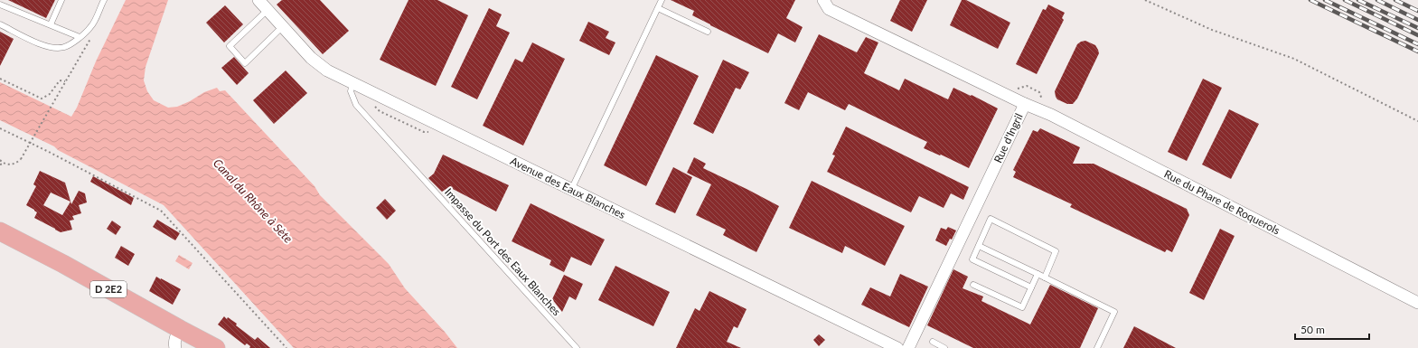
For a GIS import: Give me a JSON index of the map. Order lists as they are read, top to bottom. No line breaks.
{"streets":{"main road":["D 2E2"],"street":["Rue d'Ingril","Avenue des Eaux Blanches","Rue du Phare de Roquerols"],"lane":["Impasse du Port des Eaux Blanches"]},"crossings":[["Rue d'Ingril","Rue du Phare de Roquerols"],["Avenue des Eaux Blanches","Impasse du Port des Eaux Blanches"]],"water":["Canal du Rhône à Sète"],"scale_bar":"50 m"}
